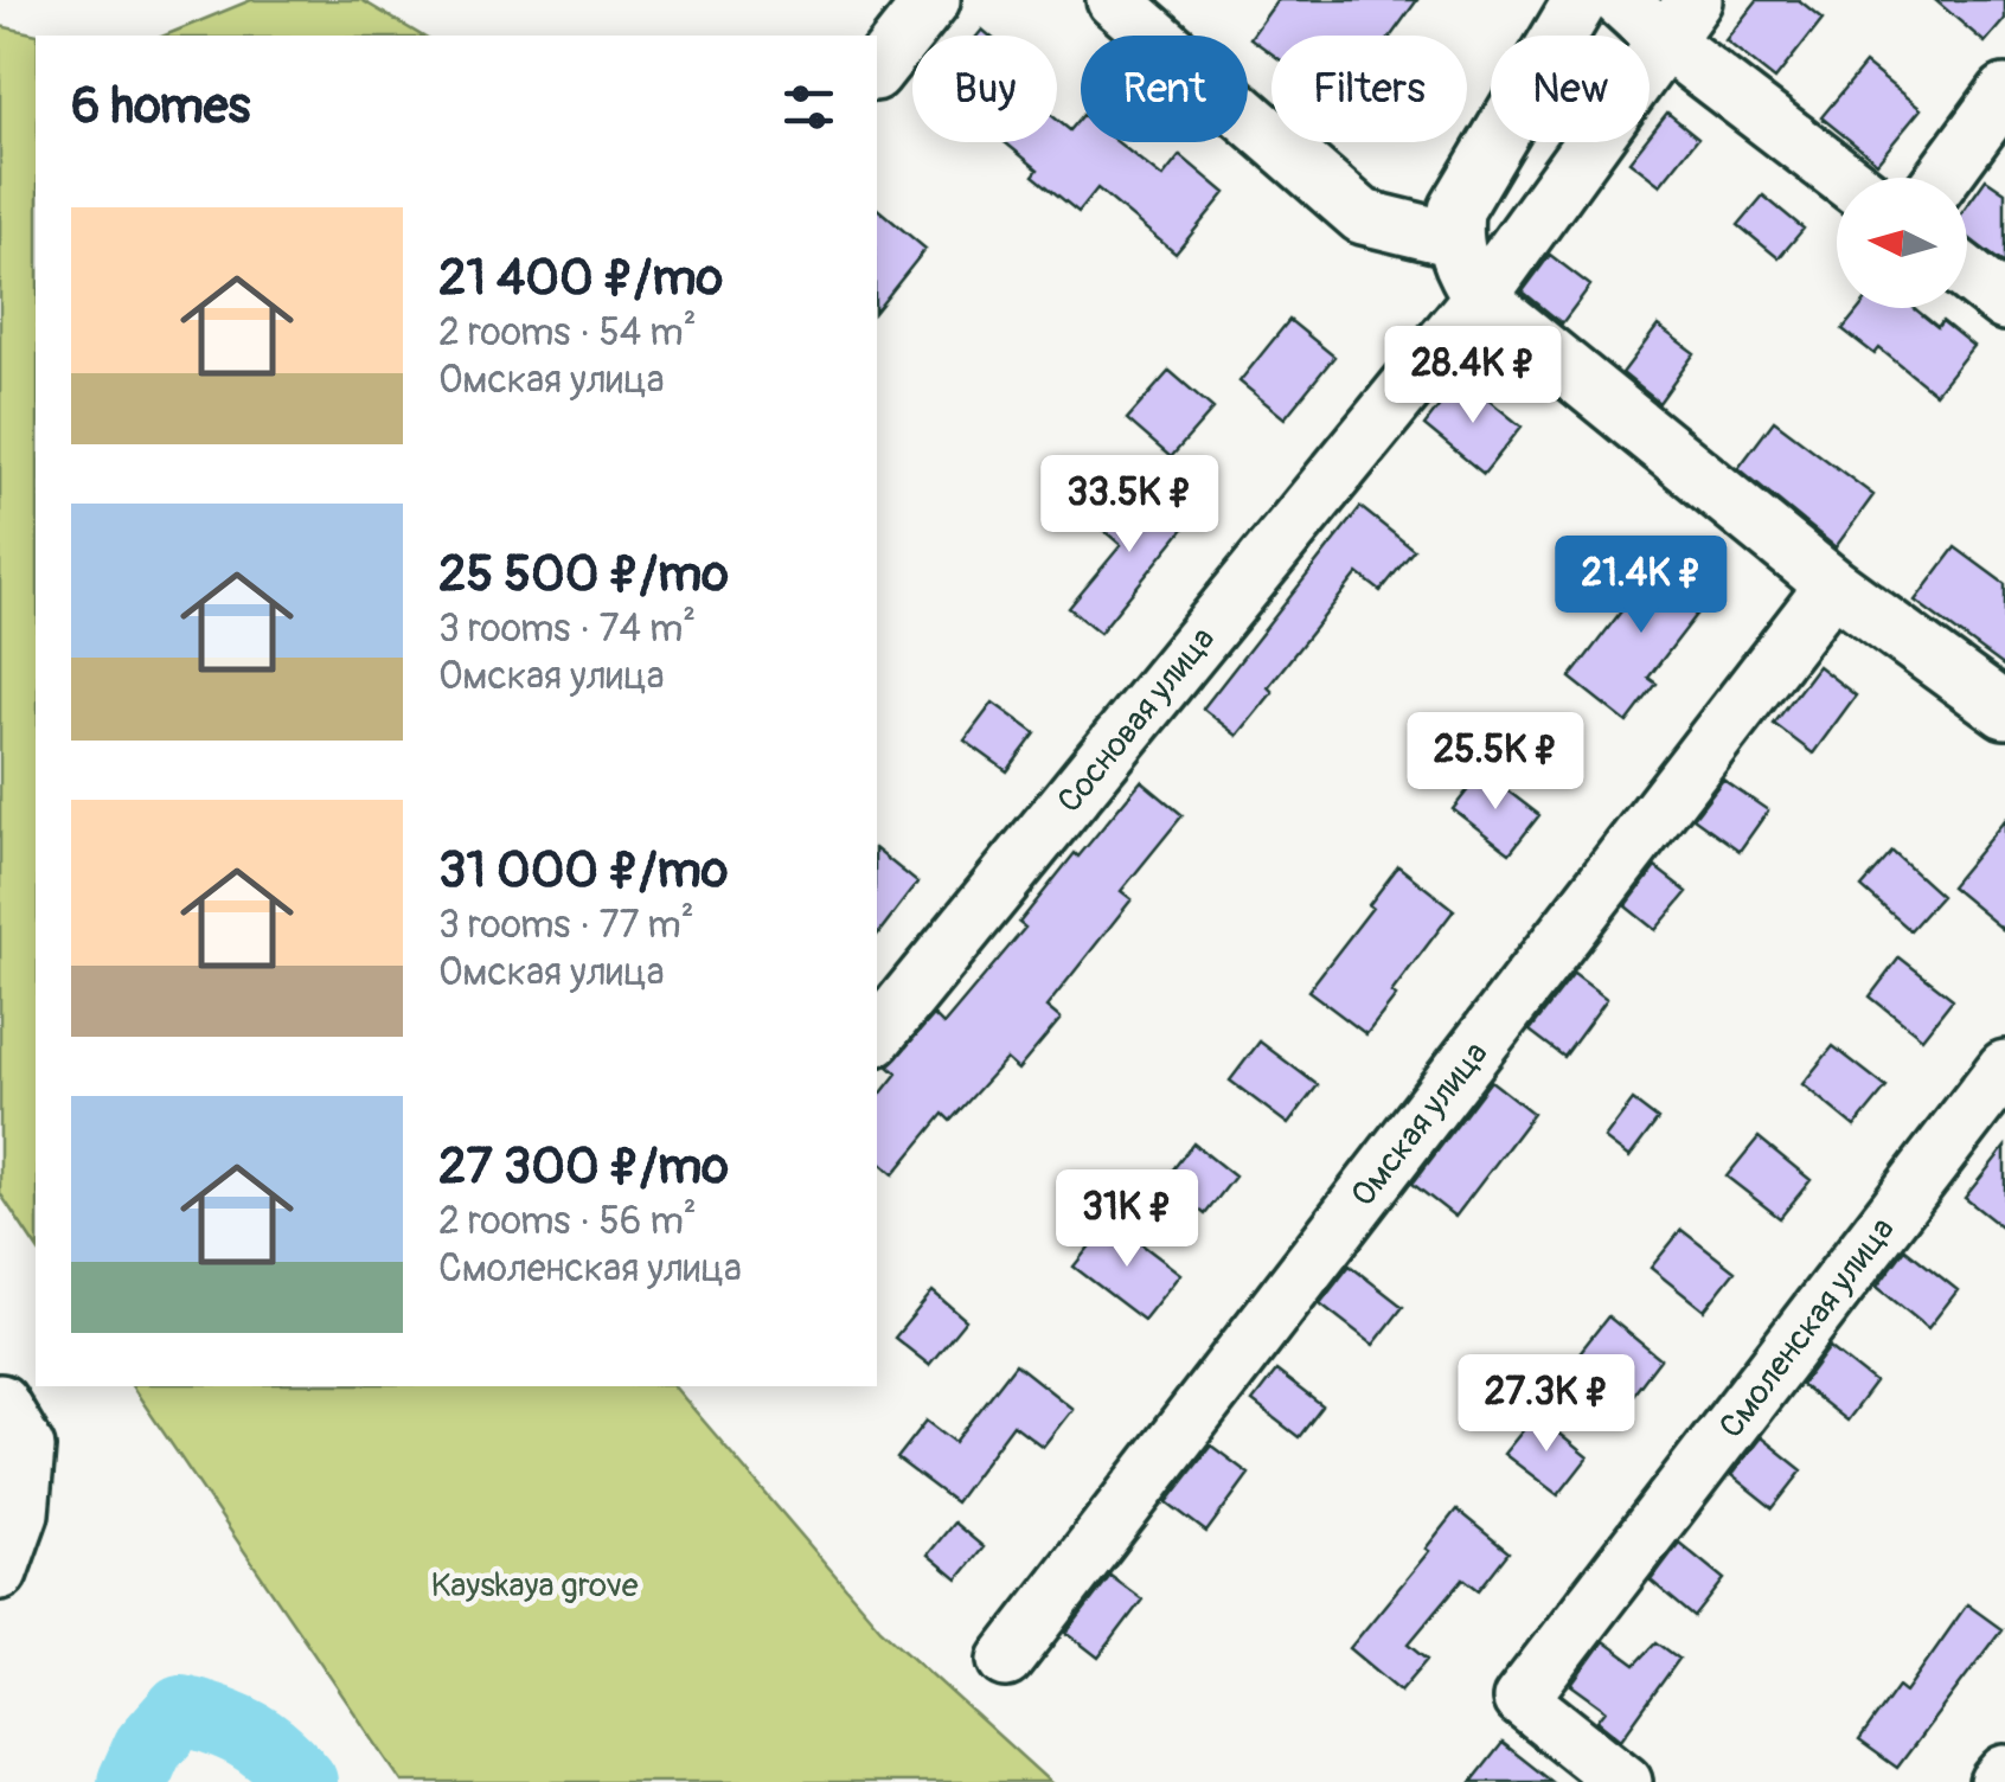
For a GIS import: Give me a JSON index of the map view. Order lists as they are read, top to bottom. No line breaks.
{"streets":{"street":["Сосновая улица","Омская улица","Смоленская улица"]},"parks":["Kayskaya grove"],"north":"left","page":{"chip":["Buy","Rent","Filters","New"],"heading":"6 homes","list":[{"name":"21 400 ₽/mo","note":"2 rooms · 54 m² · Омская улица"},{"name":"25 500 ₽/mo","note":"3 rooms · 74 m² · Омская улица"},{"name":"31 000 ₽/mo","note":"3 rooms · 77 m² · Омская улица"},{"name":"27 300 ₽/mo","note":"2 rooms · 56 m² · Смоленская улица"}],"price":["28.4K ₽","33.5K ₽","21.4K ₽","25.5K ₽","31K ₽","27.3K ₽"]}}
